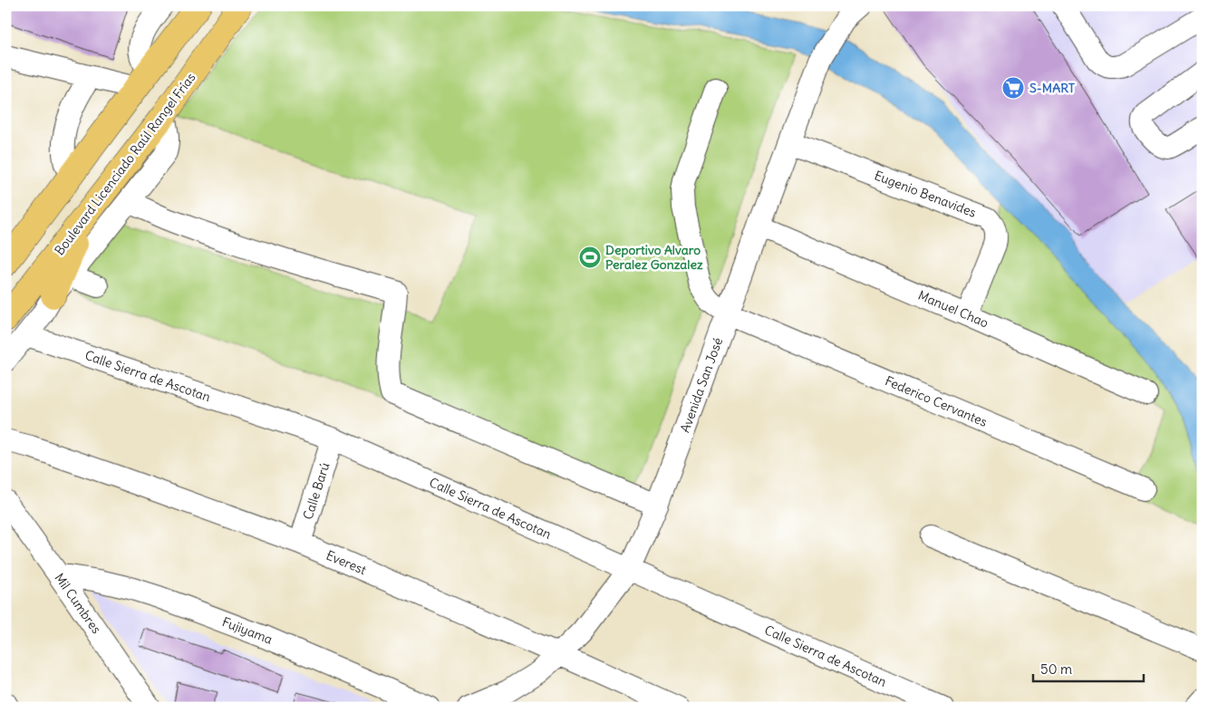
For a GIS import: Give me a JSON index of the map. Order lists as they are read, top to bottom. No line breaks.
{"streets":{"main road":["Boulevard Licenciado Raúl Rangel Frías"],"street":["Eugenio Benavides","Manuel Chao","Calle Sierra de Ascotan","Avenida San José","Federico Cervantes","Calle Barú","Everest","Mil Cumbres","Fujiyama"]},"crossings":[["Eugenio Benavides","Manuel Chao"],["Eugenio Benavides","Avenida San José"],["Manuel Chao","Avenida San José"],["Calle Sierra de Ascotan","Avenida San José"],["Calle Sierra de Ascotan","Calle Barú"],["Avenida San José","Federico Cervantes"],["Avenida San José","Everest"],["Calle Barú","Everest"],["Mil Cumbres","Fujiyama"]],"places":{"supermarket":["S-MART"],"sports":["Deportivo Alvaro Peralez Gonzalez"]},"scale_bar":"50 m"}
